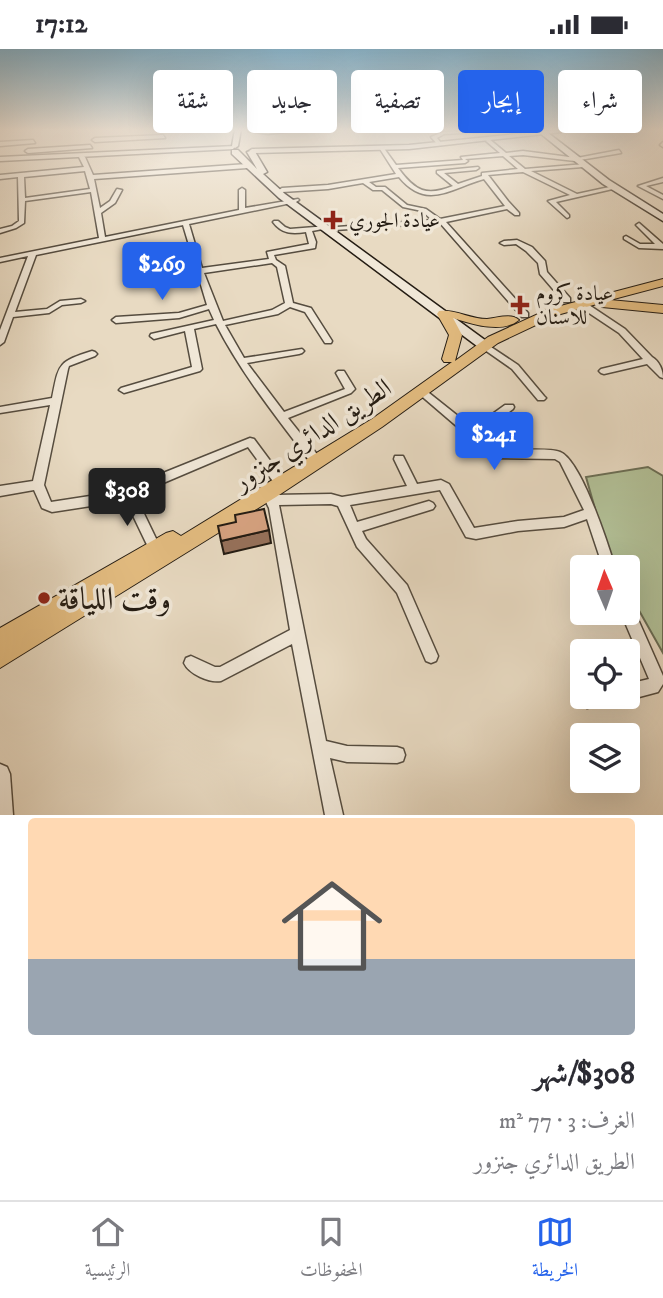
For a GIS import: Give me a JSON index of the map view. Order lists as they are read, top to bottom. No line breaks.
{"streets":{"main road":["الطريق الدائري جنزور"]},"places":{"health":["عيادة الجوري","عيادة كروم للاسنان"],"other":["وقت اللياقة"]},"north":"top","page":{"status":"17:12","chip":["شراء","إيجار","تصفية","جديد","شقة"],"price":["$269","$241","$308"],"list":[{"name":"$308/شهر","note":"الغرف: 3 · 77 m² · الطريق الدائري جنزور"}],"tabs":["الخريطة","المحفوظات","الرئيسية"]}}
